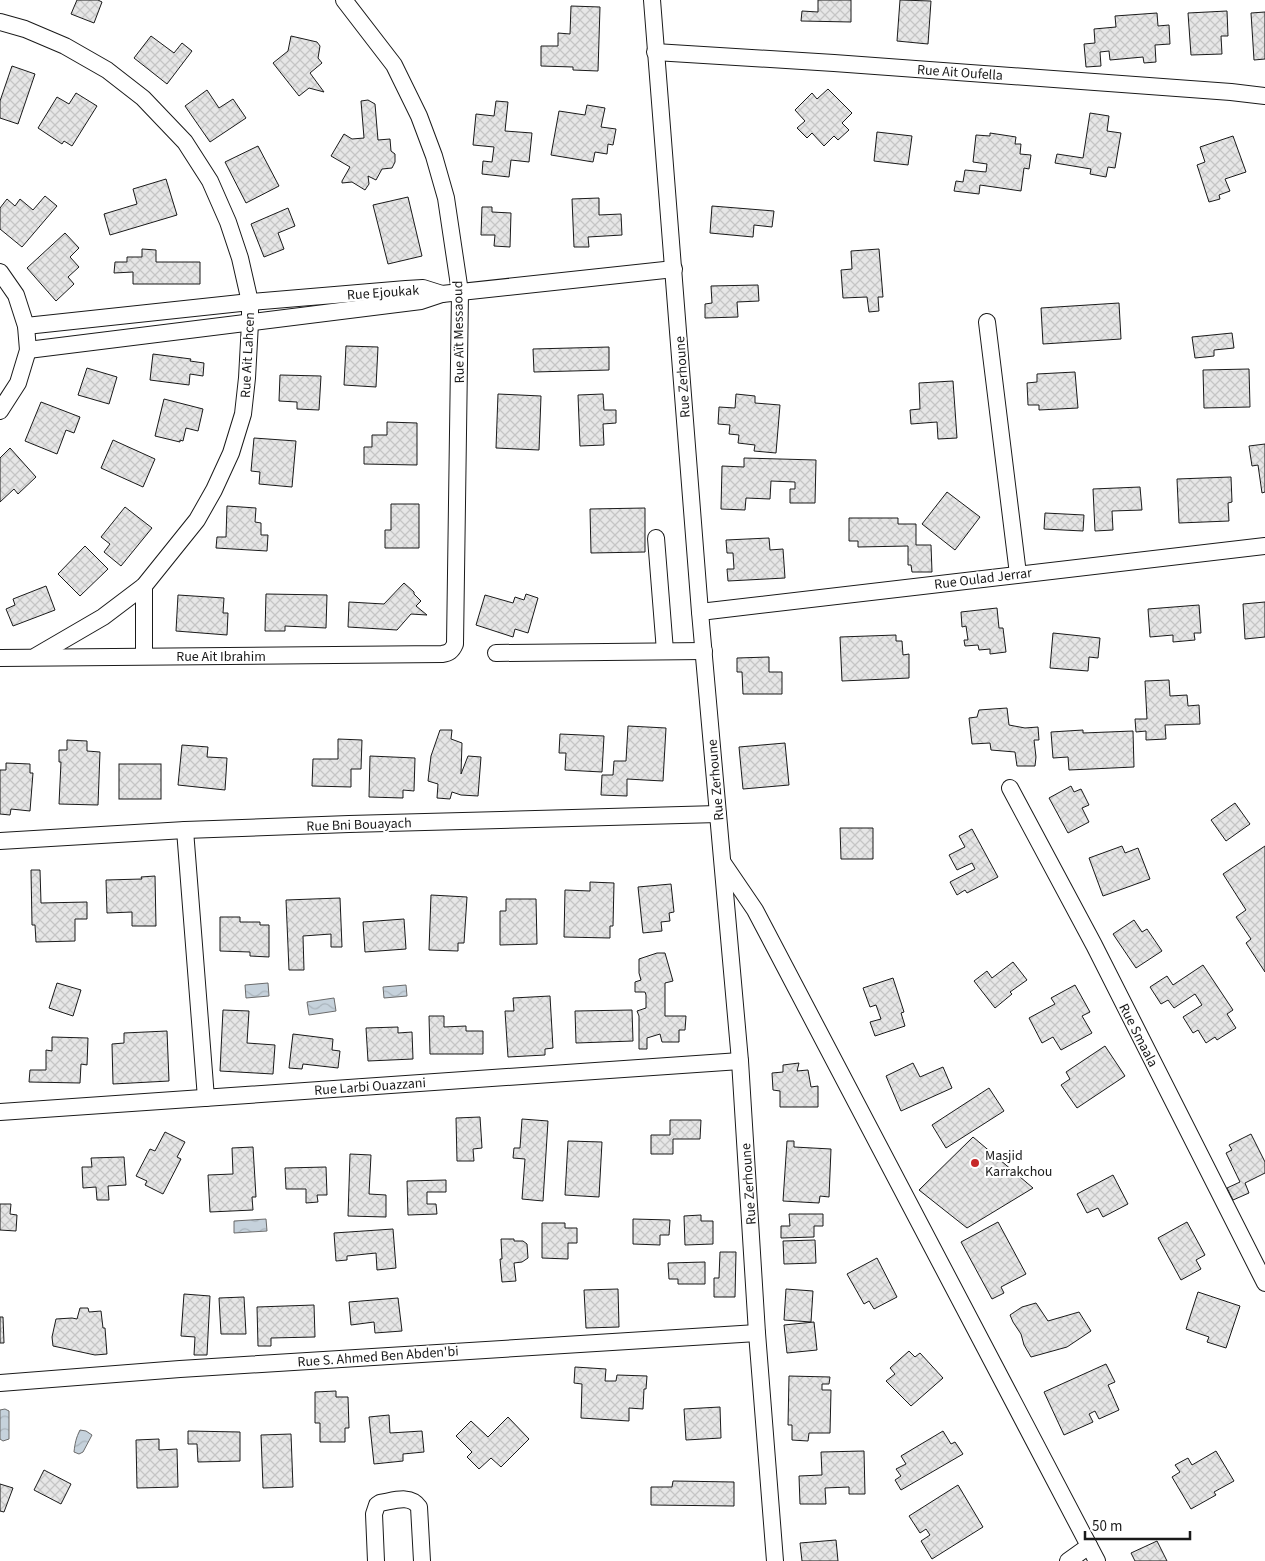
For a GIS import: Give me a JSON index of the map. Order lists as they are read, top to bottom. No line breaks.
{"streets":{"street":["Rue Ait Oufella","Rue Ejoukak","Rue Aït Messaoud","Rue Ait Lahcen","Rue Zerhoune","Rue Oulad Jerrar","Rue Ait Ibrahim","Rue Bni Bouayach","Rue Smaala","Rue Larbi Ouazzani","Rue S. Ahmed Ben Abden'bi"]},"crossings":[["Rue Ait Oufella","Rue Zerhoune"],["Rue Ejoukak","Rue Ait Lahcen"],["Rue Aït Messaoud","Rue Ait Ibrahim"],["Rue Ait Lahcen","Rue Ait Ibrahim"],["Rue Zerhoune","Rue Oulad Jerrar"],["Rue Zerhoune","Rue Bni Bouayach"],["Rue Zerhoune","Rue Larbi Ouazzani"],["Rue Zerhoune","Rue S. Ahmed Ben Abden'bi"]],"places":["Masjid Karrakchou"],"scale_bar":"50 m"}
